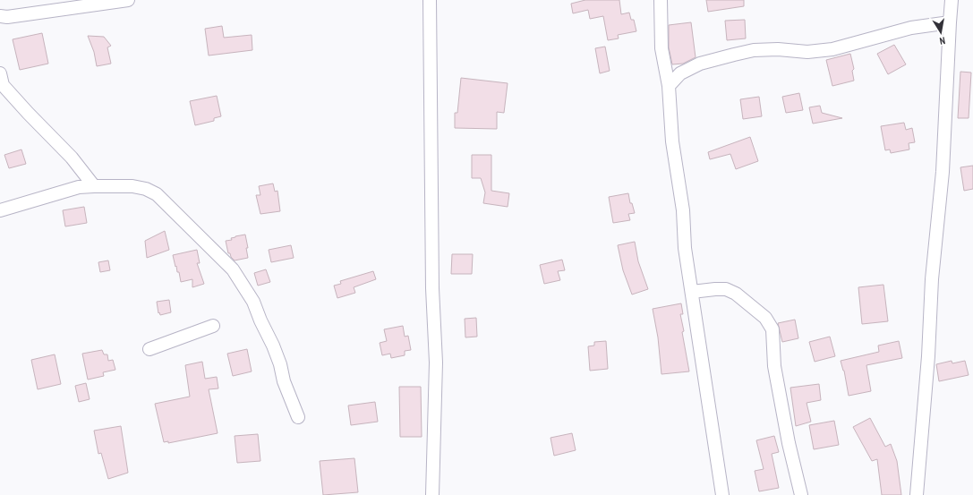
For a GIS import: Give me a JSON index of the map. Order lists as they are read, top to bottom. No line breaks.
{"north":"bottom"}
